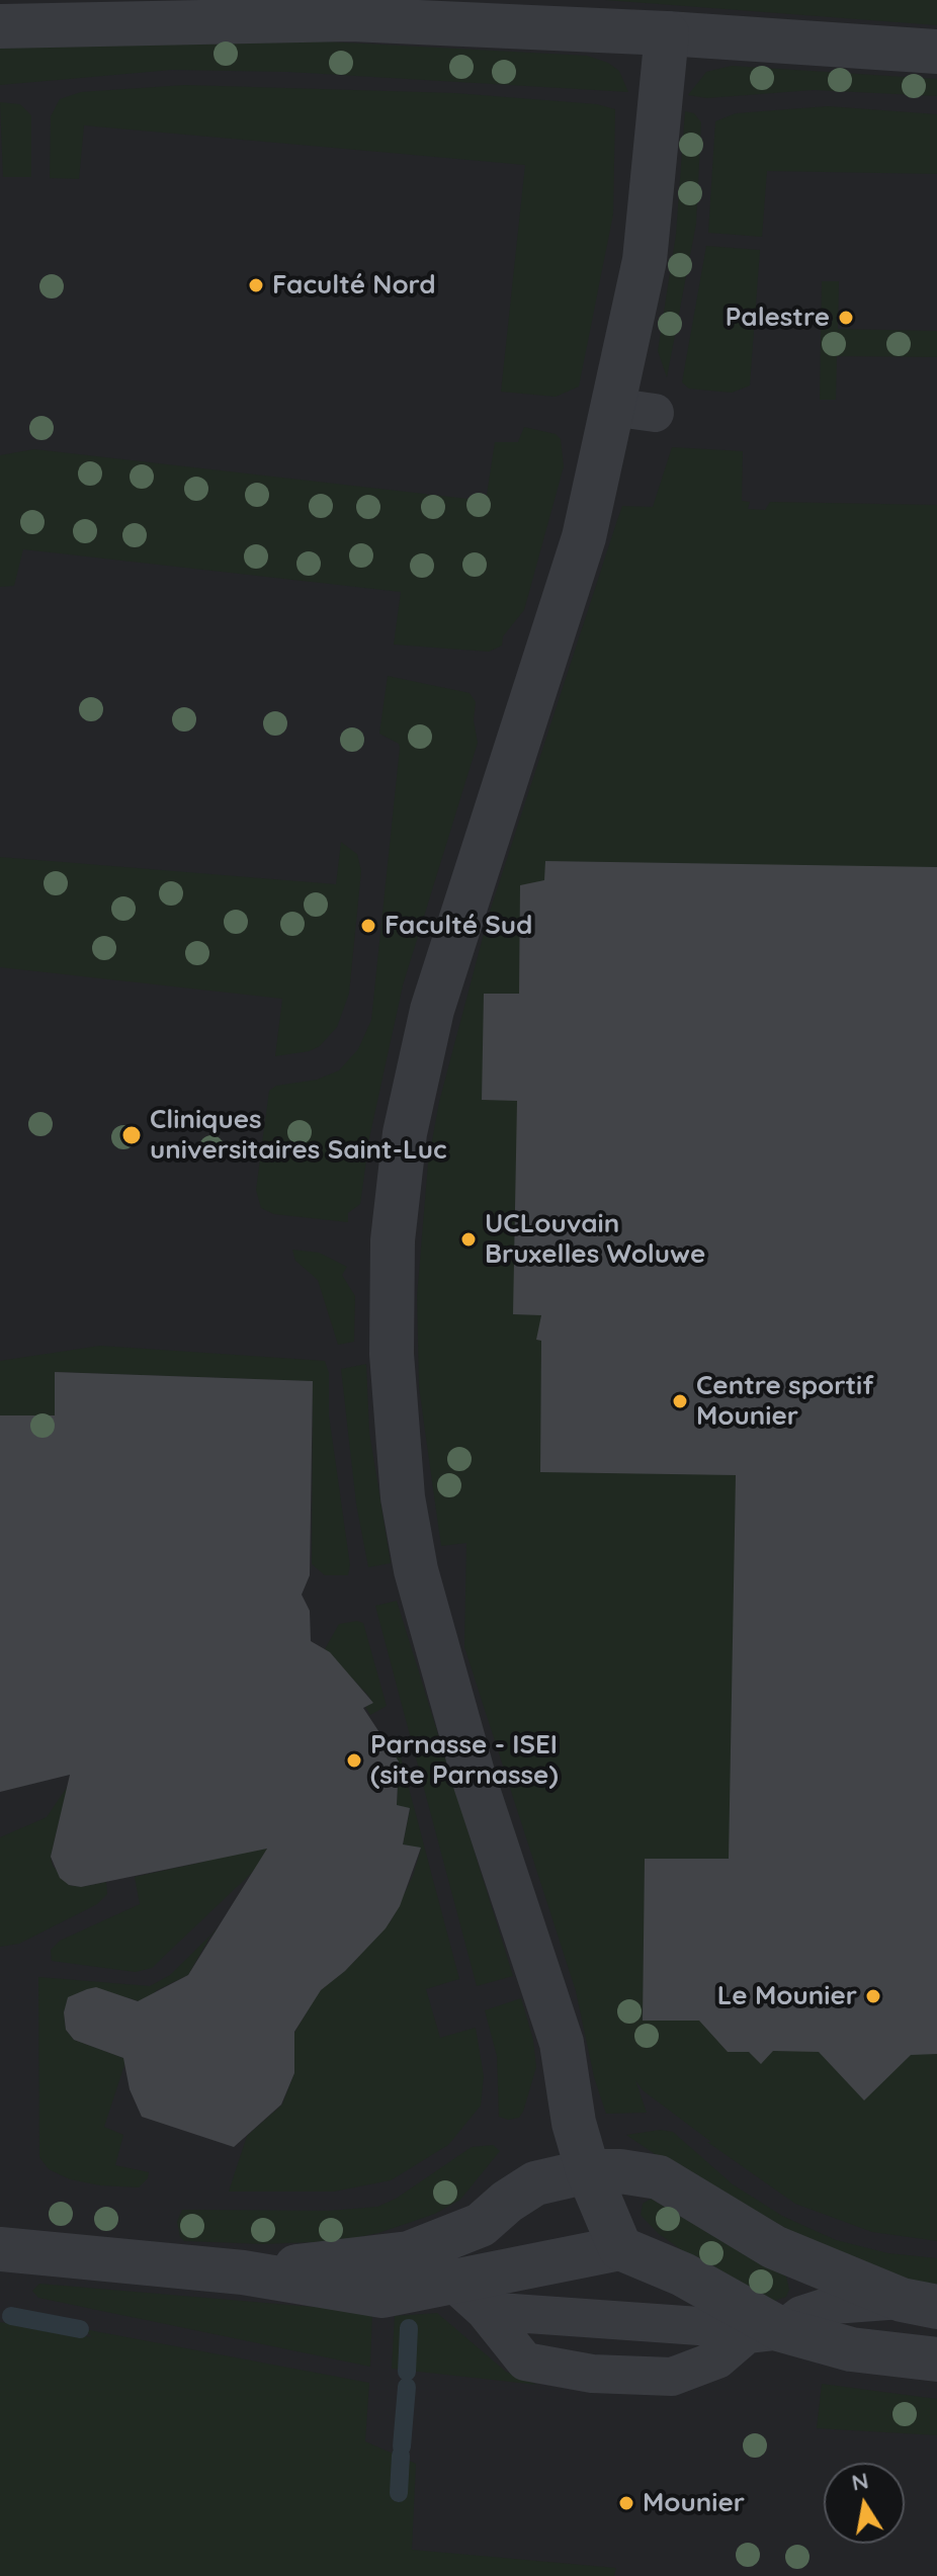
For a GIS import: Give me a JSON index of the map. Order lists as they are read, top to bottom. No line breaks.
{"places":["Faculté Nord","Palestre","Faculté Sud","Cliniques universitaires Saint-Luc","UCLouvain Bruxelles Woluwe","Centre sportif Mounier","Parnasse - ISEI (site Parnasse)","Le Mounier","Mounier"],"north":"top"}
